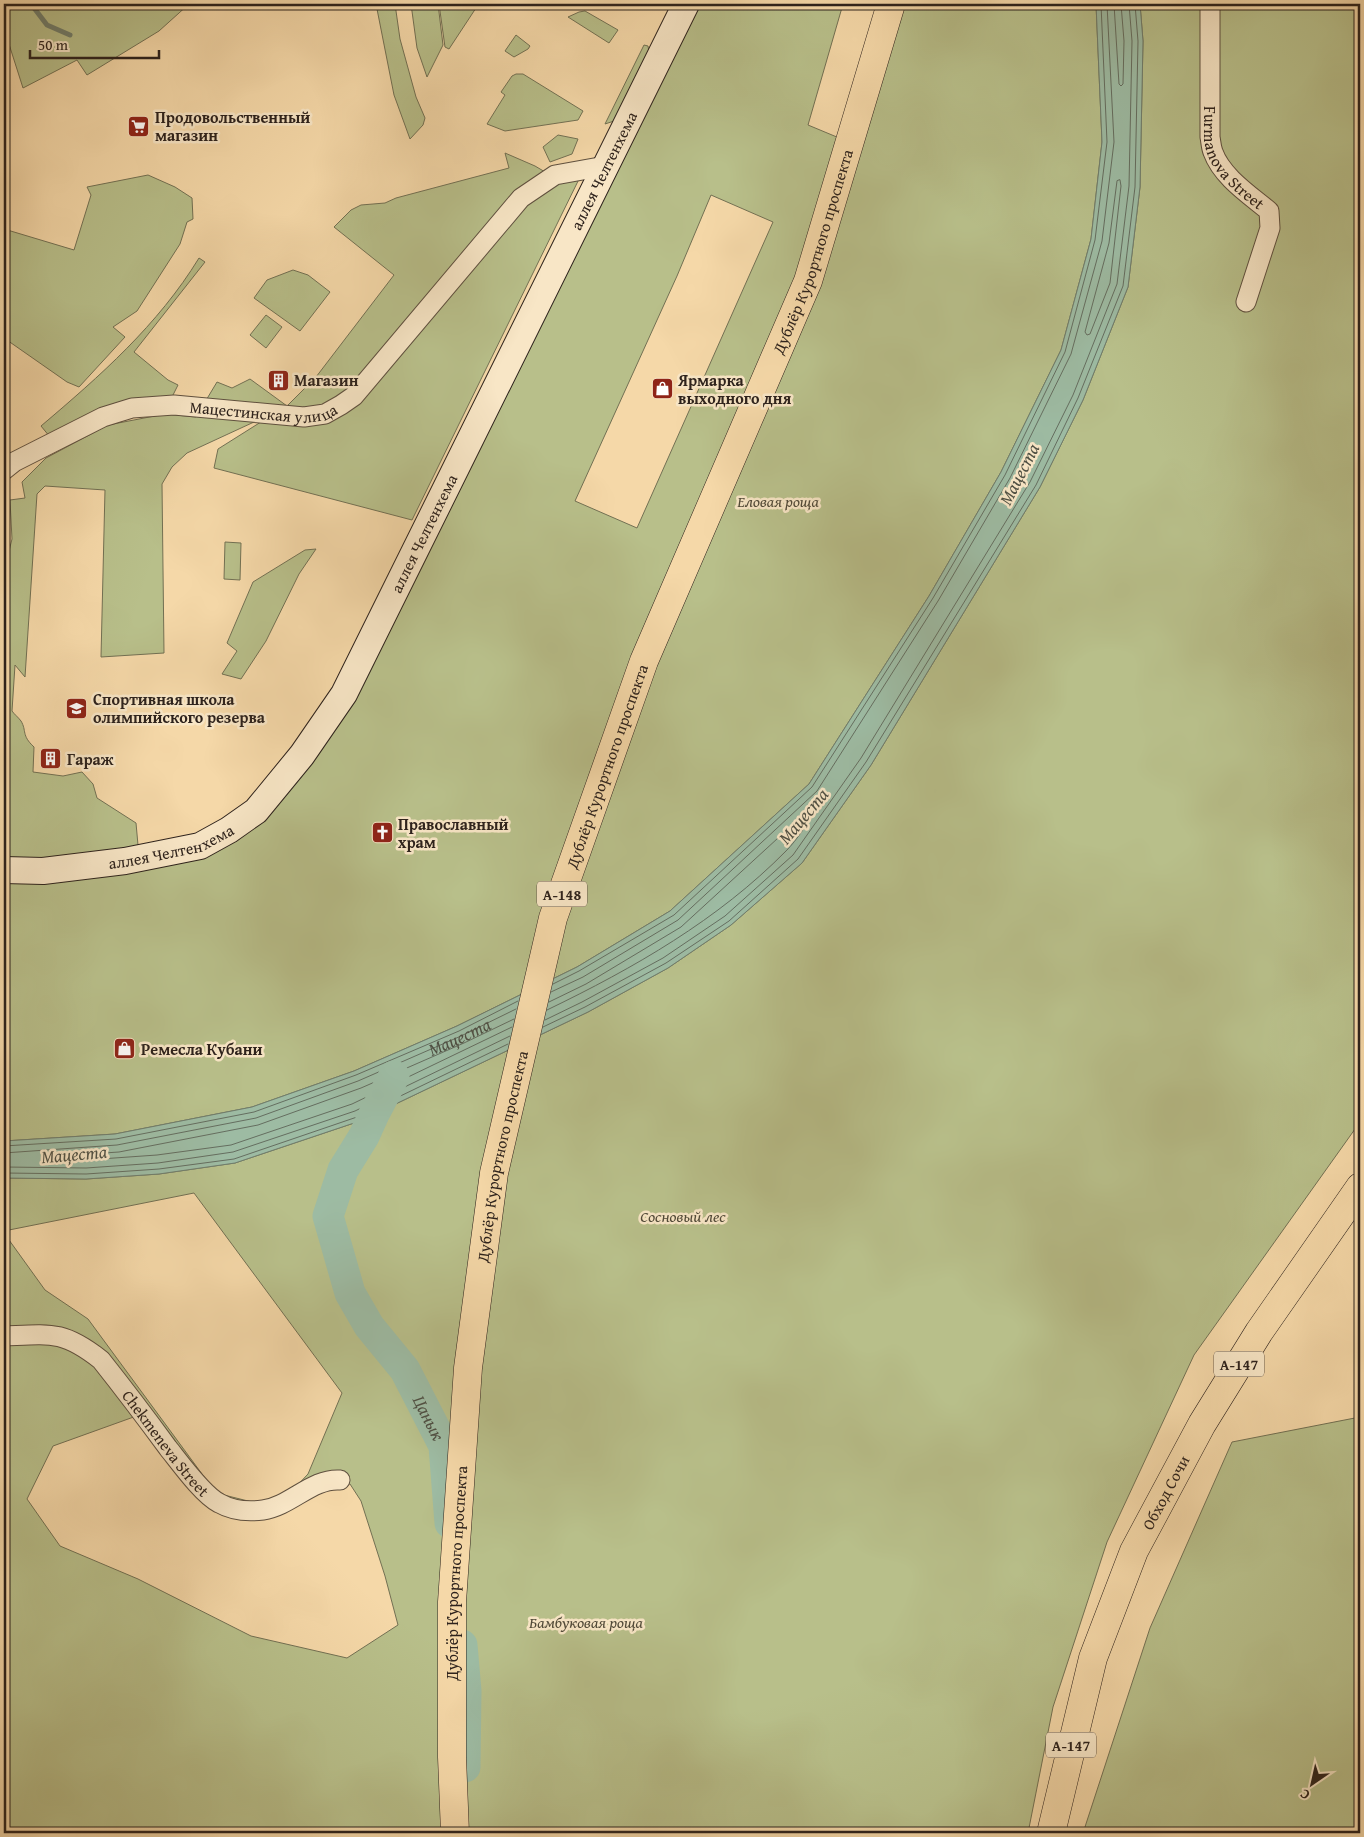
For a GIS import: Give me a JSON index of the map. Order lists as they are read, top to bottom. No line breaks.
{"streets":{"highway":["Дублёр Курортного проспекта","А-148","А-147","Обход Сочи"],"main road":["аллея Челтенхема"],"street":["Furmanova Street","Мацестинская улица","Chekmeneva Street"]},"crossings":[["аллея Челтенхема","Мацестинская улица"]],"water":["Мацеста","Цанык"],"parks":["Еловая роща","Сосновый лес","Бамбуковая роща"],"places":{"supermarket":["Продовольственный магазин"],"building":["Магазин","Гараж"],"shop":["Ярмарка выходного дня","Ремесла Кубани"],"school or university":["Спортивная школа олимпийского резерва"],"church":["Православный храм"]},"scale_bar":"50 m","north":"bottom left"}
